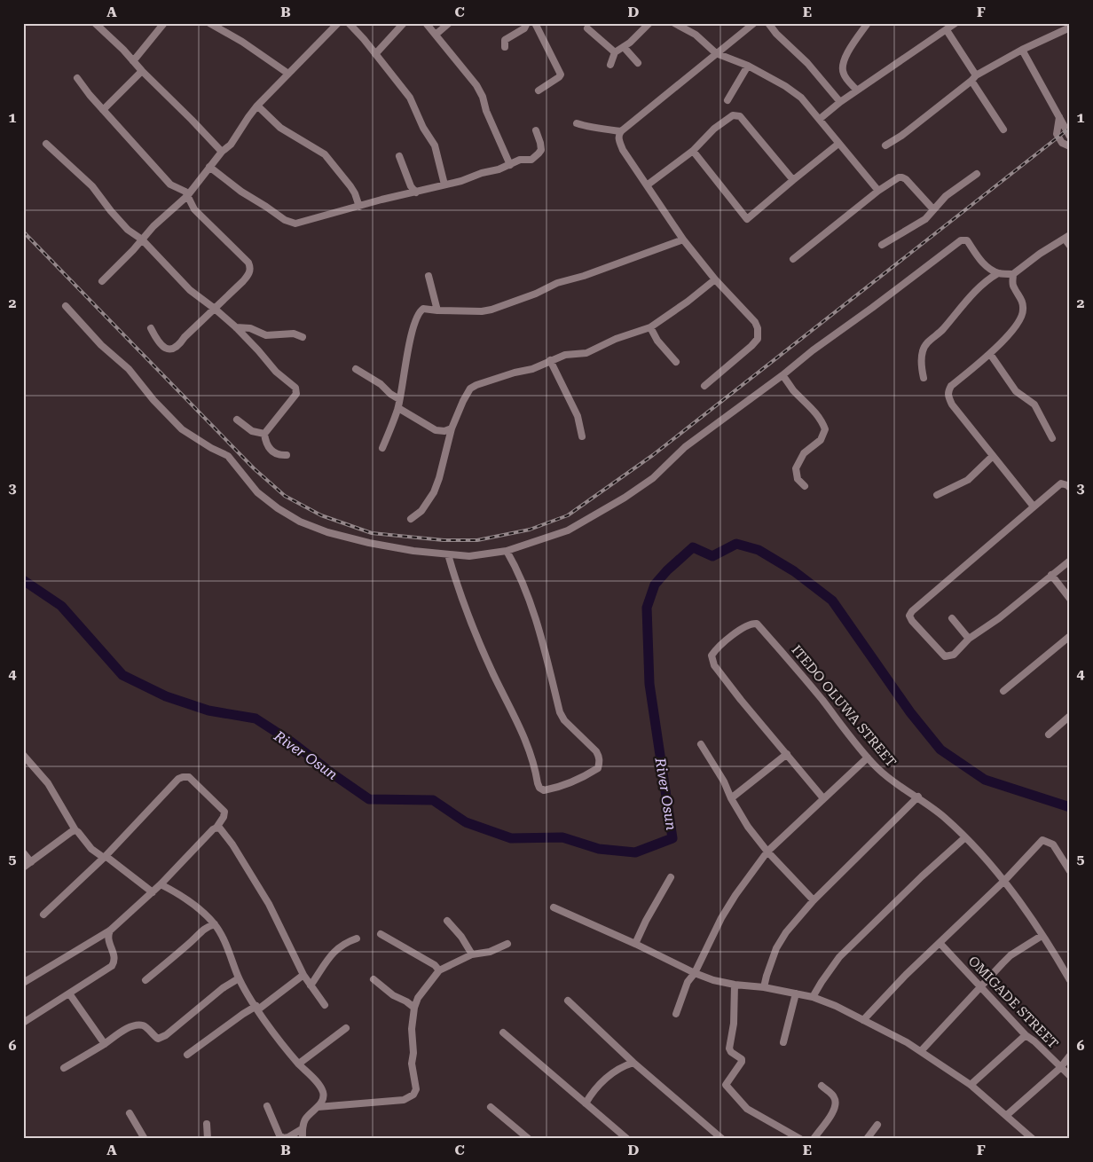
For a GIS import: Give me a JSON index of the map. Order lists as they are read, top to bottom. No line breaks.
{"streets":{"street":["ITEDO OLUWA STREET","OMIGADE STREET"]},"water":["River Osun"],"grid":{"columns":["A","B","C","D","E","F"],"rows":["1","2","3","4","5","6"]}}
